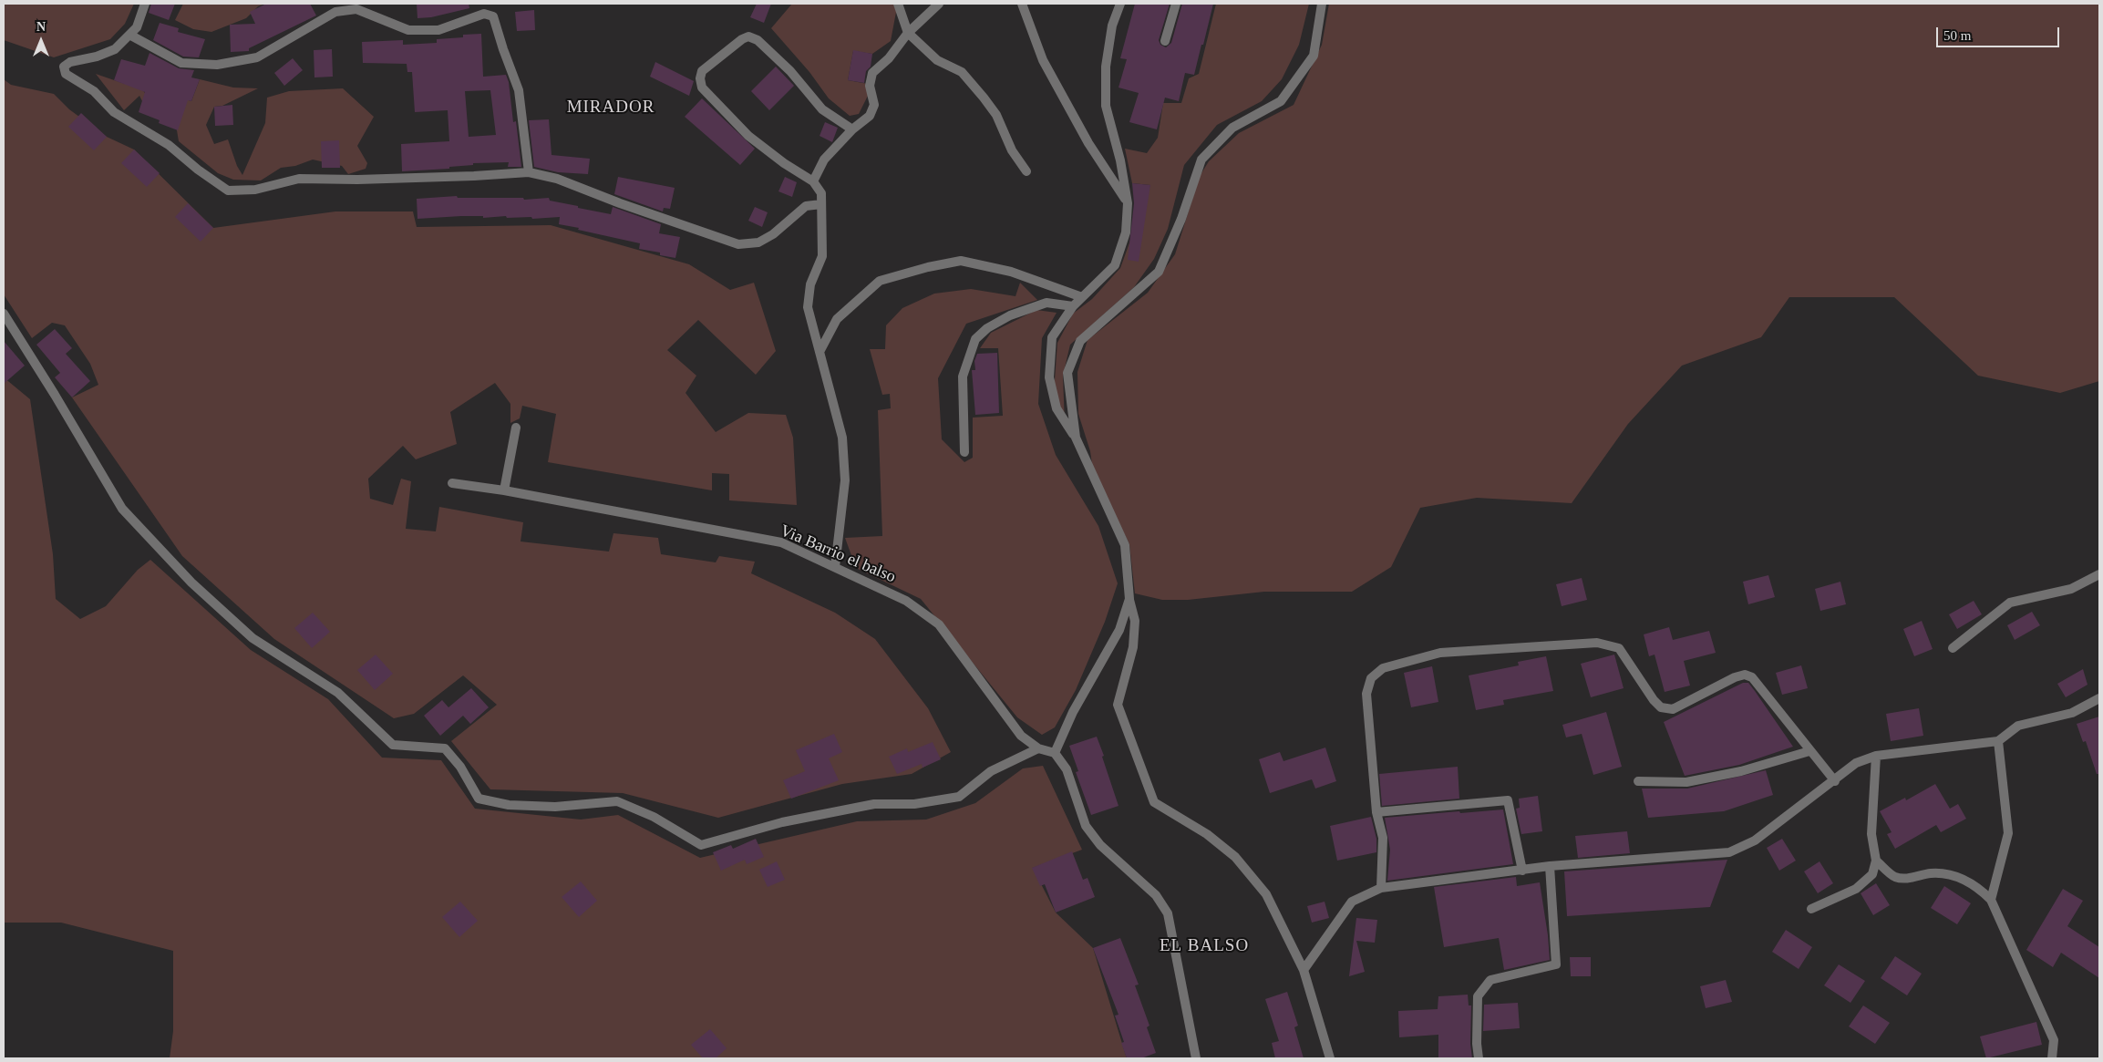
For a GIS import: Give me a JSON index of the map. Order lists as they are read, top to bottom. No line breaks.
{"streets":{"street":["Via Barrio el balso"]},"districts":["MIRADOR","EL BALSO"],"scale_bar":"50 m","north":"top"}
